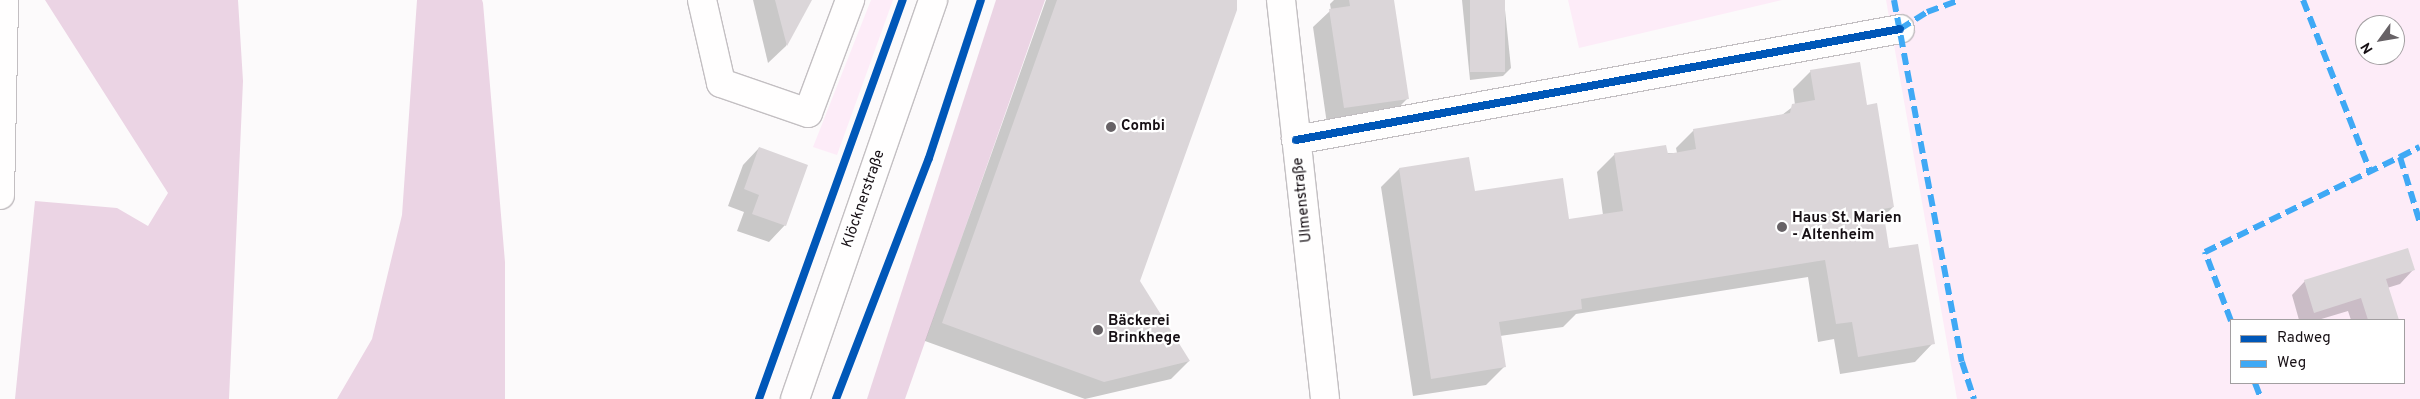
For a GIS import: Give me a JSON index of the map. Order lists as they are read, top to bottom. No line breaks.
{"streets":{"street":["Klöcknerstraße","Ulmenstraße"]},"places":["Combi","Haus St. Marien - Altenheim","Bäckerei Brinkhege"],"legend":["Radweg","Weg"],"north":"bottom left"}
